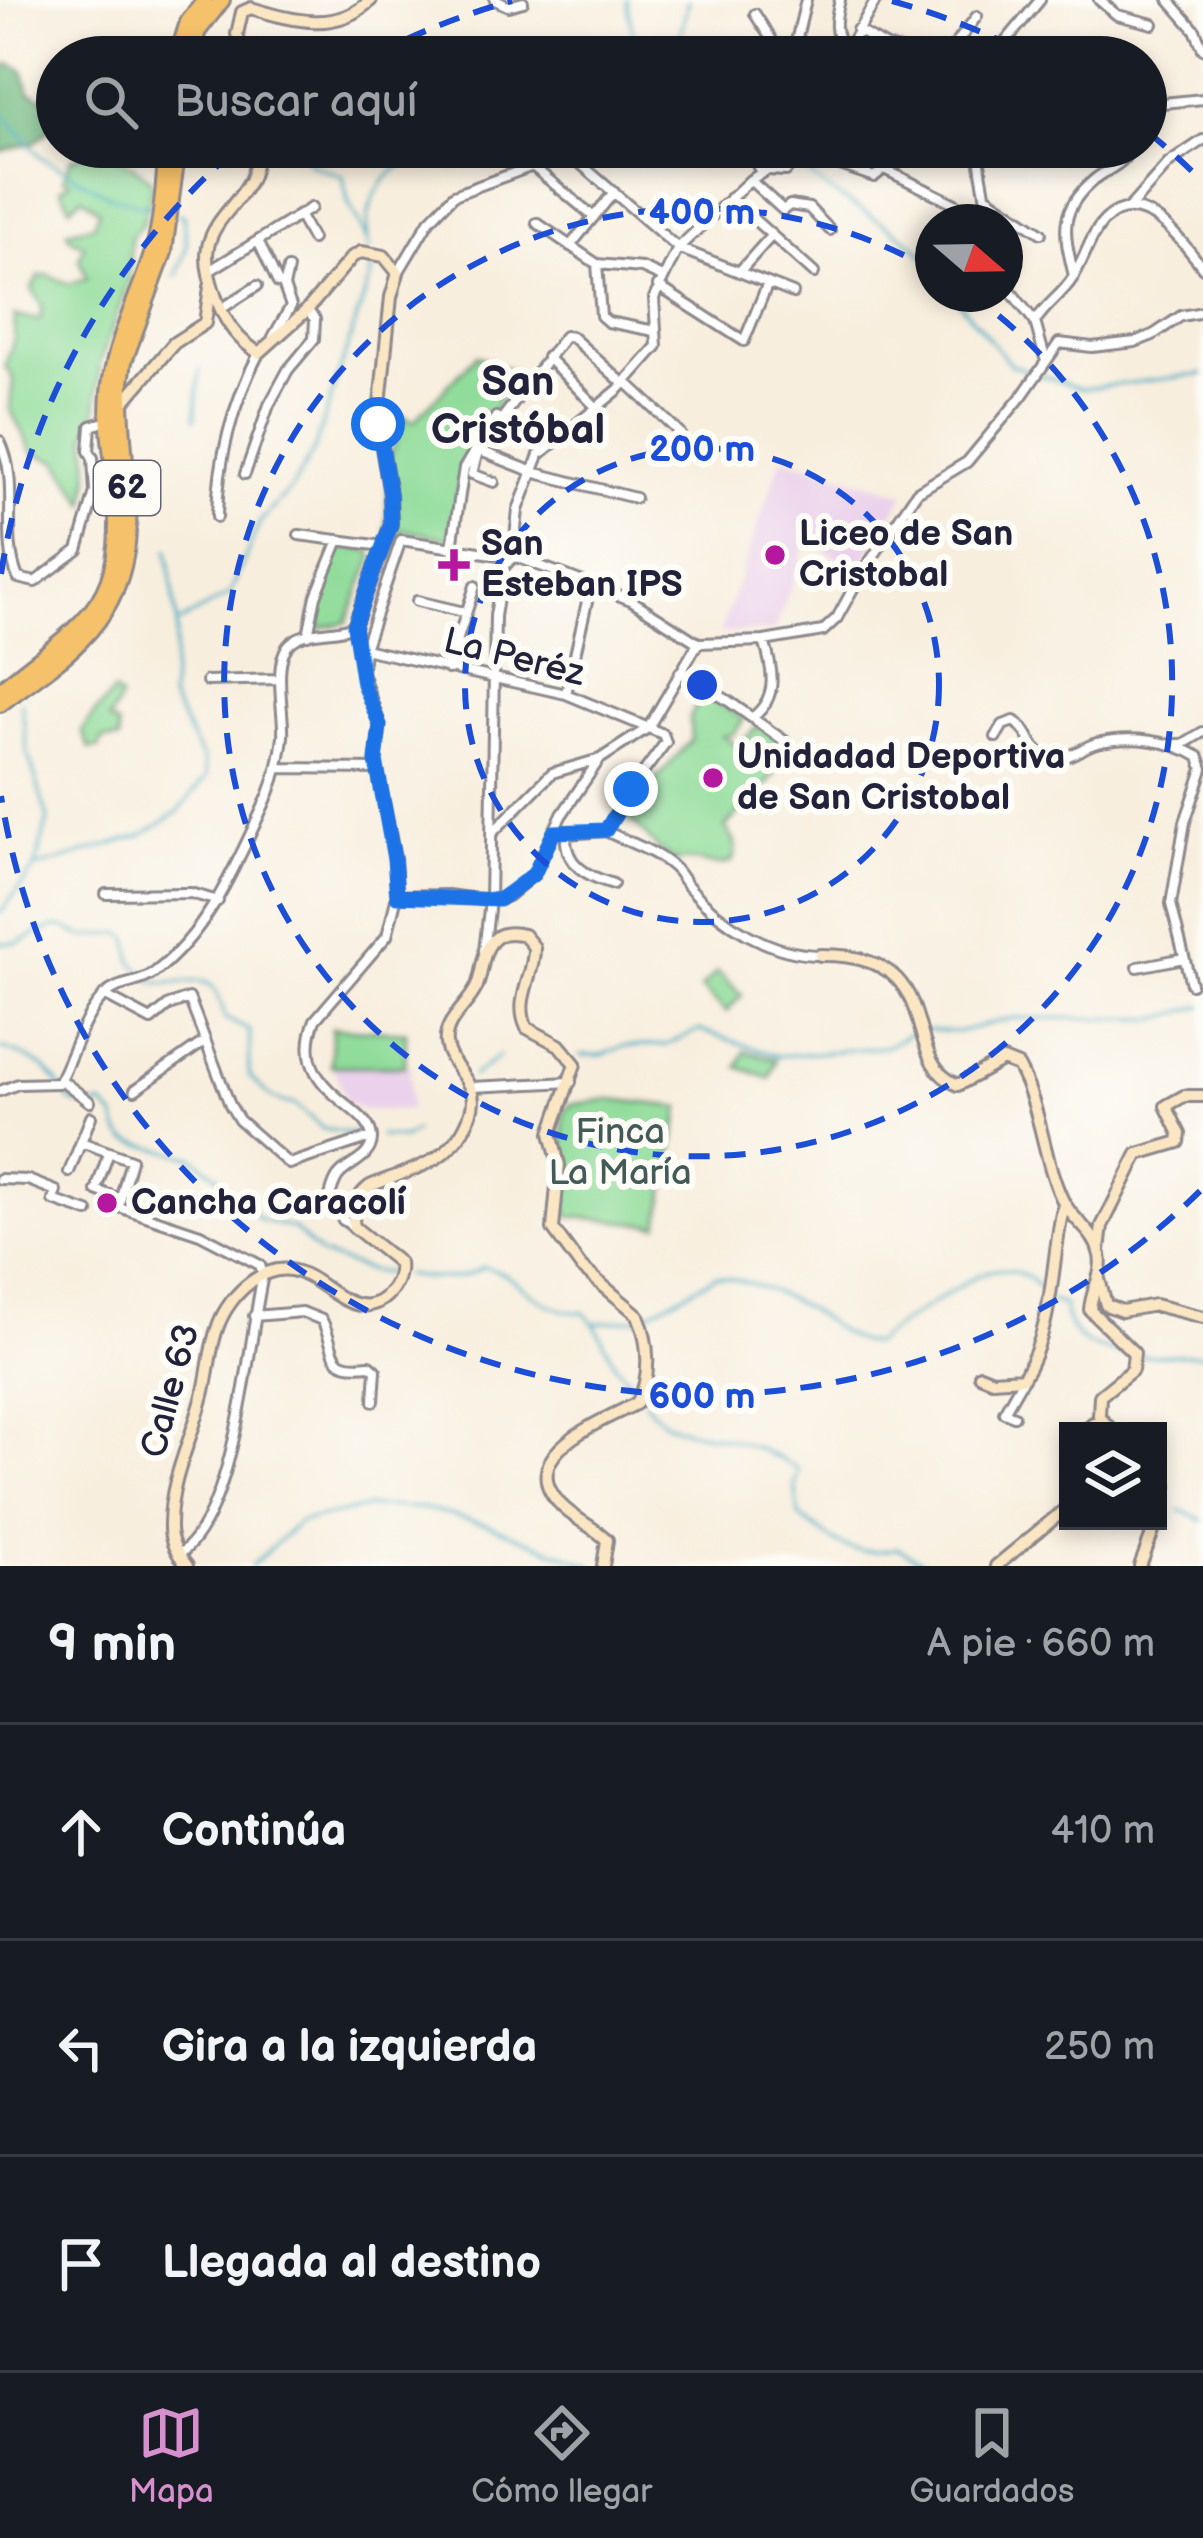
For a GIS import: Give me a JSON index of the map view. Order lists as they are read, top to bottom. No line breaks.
{"streets":{"highway":["62"],"street":["La Peréz","Calle 63"]},"districts":["San Cristóbal"],"parks":["Finca La María"],"places":{"other":["Liceo de San Cristobal","Unidadad Deportiva de San Cristobal","Cancha Caracolí"],"health":["San Esteban IPS"]},"north":"right","page":{"search":"Buscar aquí","heading":["9 min","A pie · 660 m"],"list":[["Continúa","410 m"],["Gira a la izquierda","250 m"],"Llegada al destino"],"nav":["Mapa","Cómo llegar","Guardados"]},"rings":["400 m","200 m","600 m"]}
